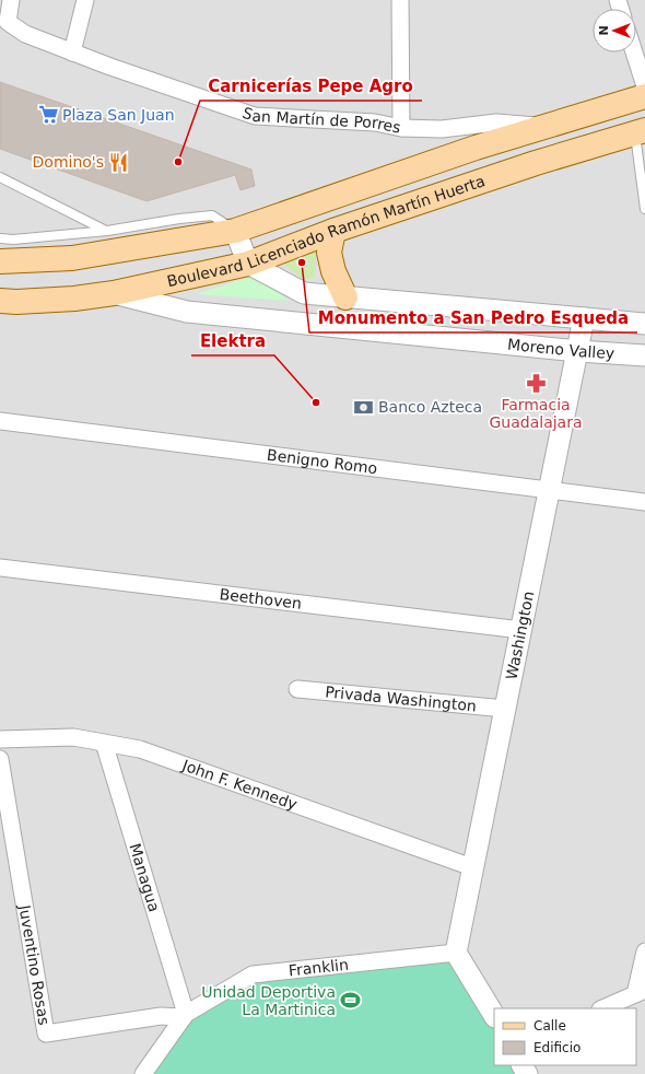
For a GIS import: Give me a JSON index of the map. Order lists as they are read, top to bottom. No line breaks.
{"streets":{"main road":["Boulevard Licenciado Ramón Martín Huerta"],"street":["San Martín de Porres","Moreno Valley","Benigno Romo","Beethoven","Washington","Privada Washington","John F. Kennedy","Managua","Juventino Rosas","Franklin"]},"crossings":[["San Martín de Porres","Boulevard Licenciado Ramón Martín Huerta"],["Boulevard Licenciado Ramón Martín Huerta","Moreno Valley"],["Moreno Valley","Washington"],["Benigno Romo","Washington"],["Beethoven","Washington"],["Washington","Privada Washington"],["Washington","John F. Kennedy"],["Washington","Franklin"],["John F. Kennedy","Managua"],["Managua","Juventino Rosas"],["Managua","Franklin"],["Juventino Rosas","Franklin"]],"places":{"supermarket":["Plaza San Juan"],"restaurant":["Domino's"],"other":["Carnicerías Pepe Agro","Monumento a San Pedro Esqueda","Elektra"],"pharmacy":["Farmacia Guadalajara"],"bank":["Banco Azteca"],"sports":["Unidad Deportiva La Martinica"]},"legend":["Calle","Edificio"],"north":"left"}
